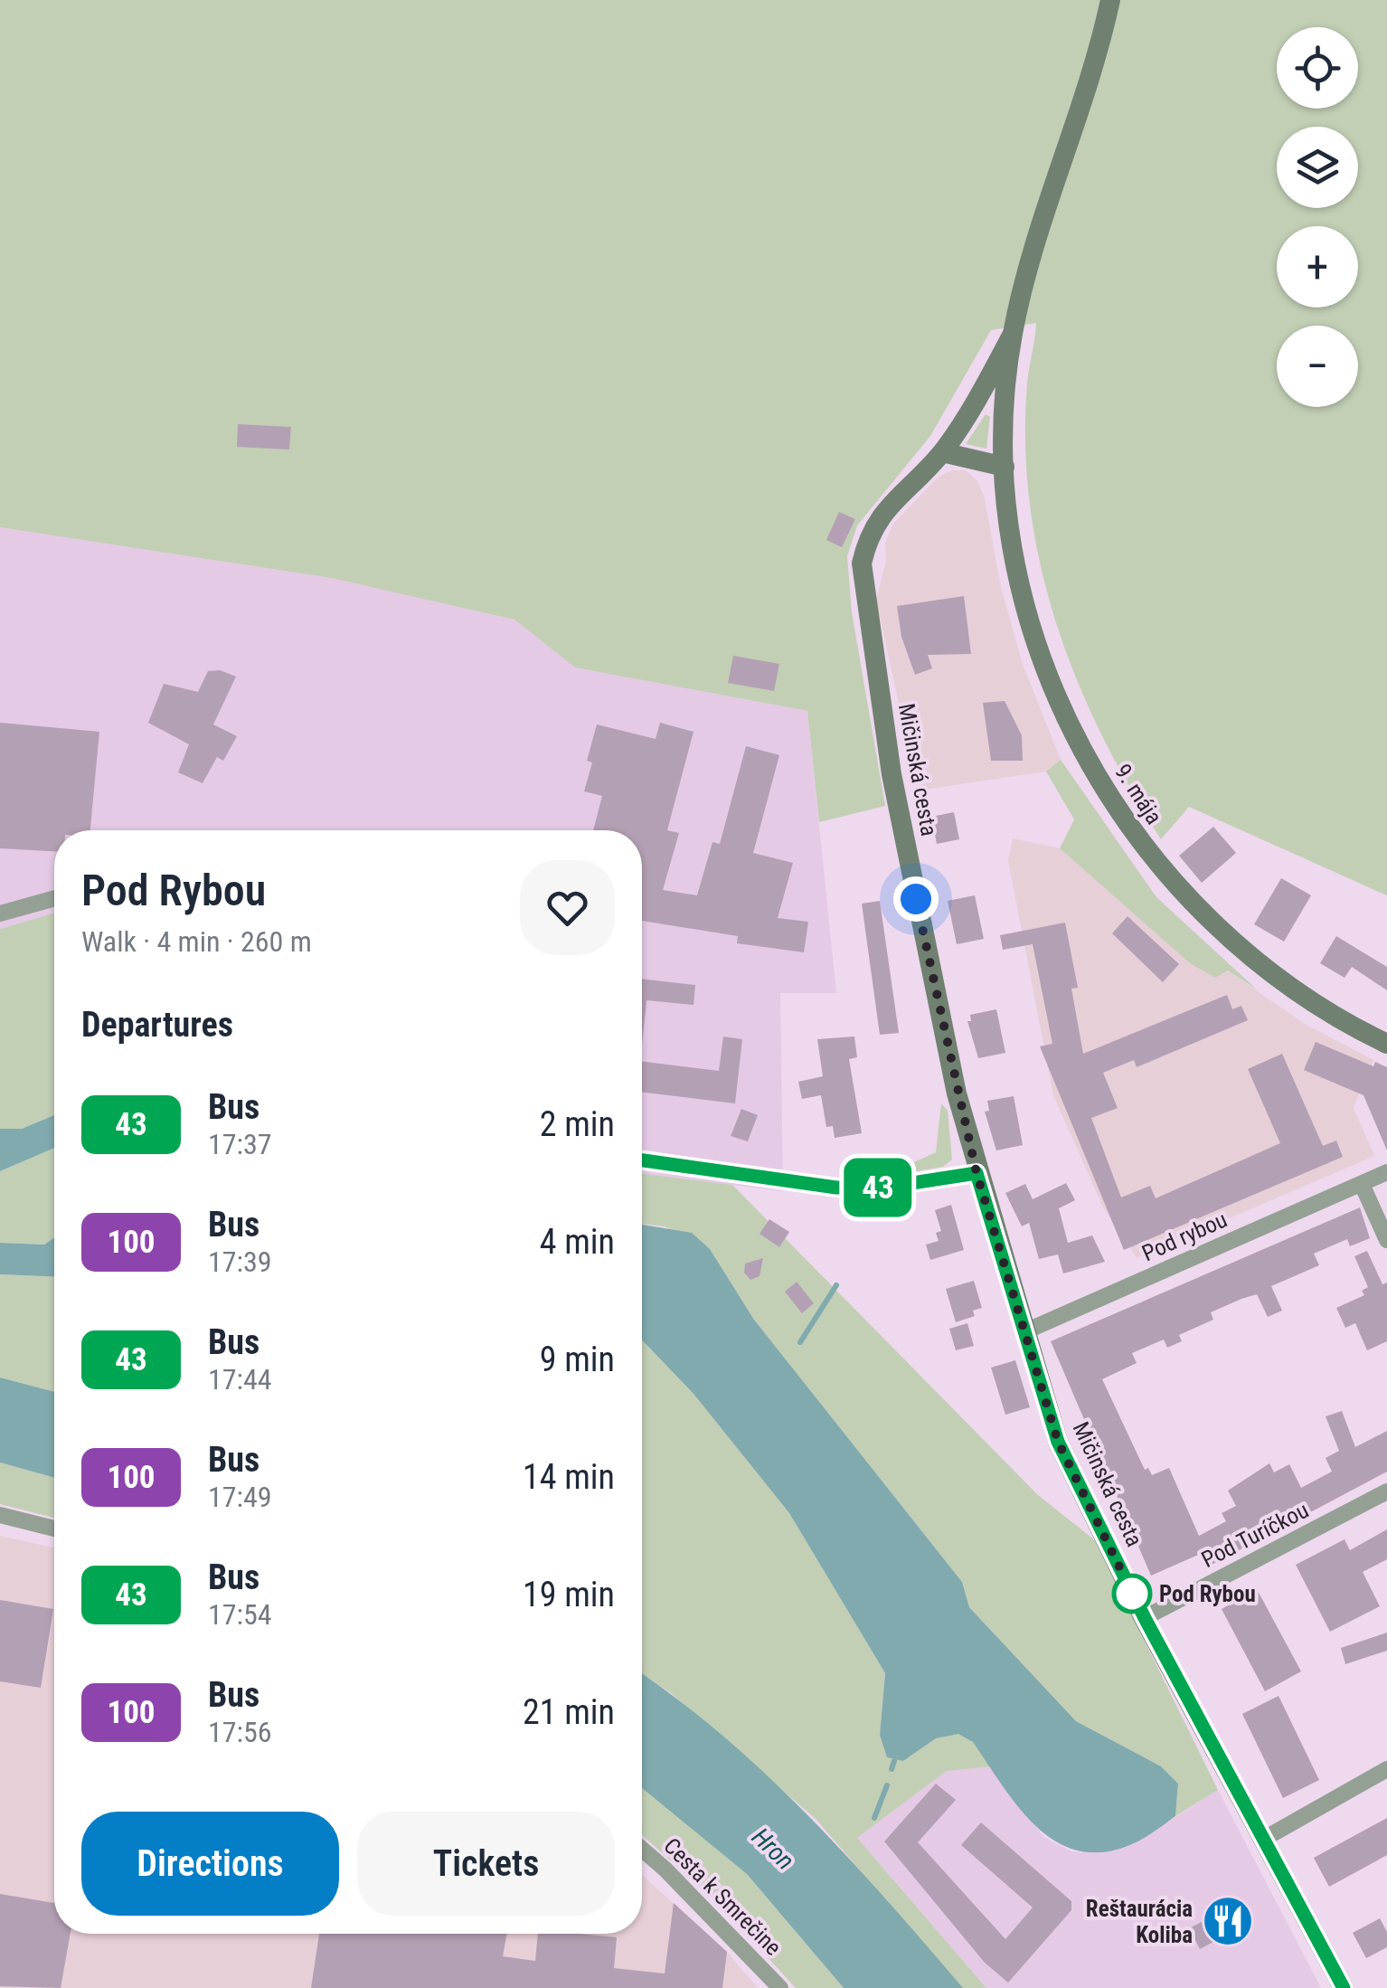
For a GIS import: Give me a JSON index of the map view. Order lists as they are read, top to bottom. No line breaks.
{"streets":{"street":["Mičinská cesta","9. mája","Pod rybou","Pod Turíčkou","Cesta k Smrečine"]},"crossings":[["Mičinská cesta","9. mája"],["Mičinská cesta","Pod rybou"],["Mičinská cesta","Pod Turíčkou"]],"water":["Hron"],"places":{"other":["Pod Rybou"],"restaurant":["Reštaurácia Koliba"]},"lines":["bus line 43"],"page":{"on_map":"43","map_buttons":["+","−"],"heading":[["Pod Rybou","Walk · 4 min · 260 m"],"Departures"],"list":[{"mark":"43","name":"Bus","note":"17:37","value":"2 min"},{"mark":"100","name":"Bus","note":"17:39","value":"4 min"},{"mark":"43","name":"Bus","note":"17:44","value":"9 min"},{"mark":"100","name":"Bus","note":"17:49","value":"14 min"},{"mark":"43","name":"Bus","note":"17:54","value":"19 min"},{"mark":"100","name":"Bus","note":"17:56","value":"21 min"}],"buttons":["Directions","Tickets"]}}
